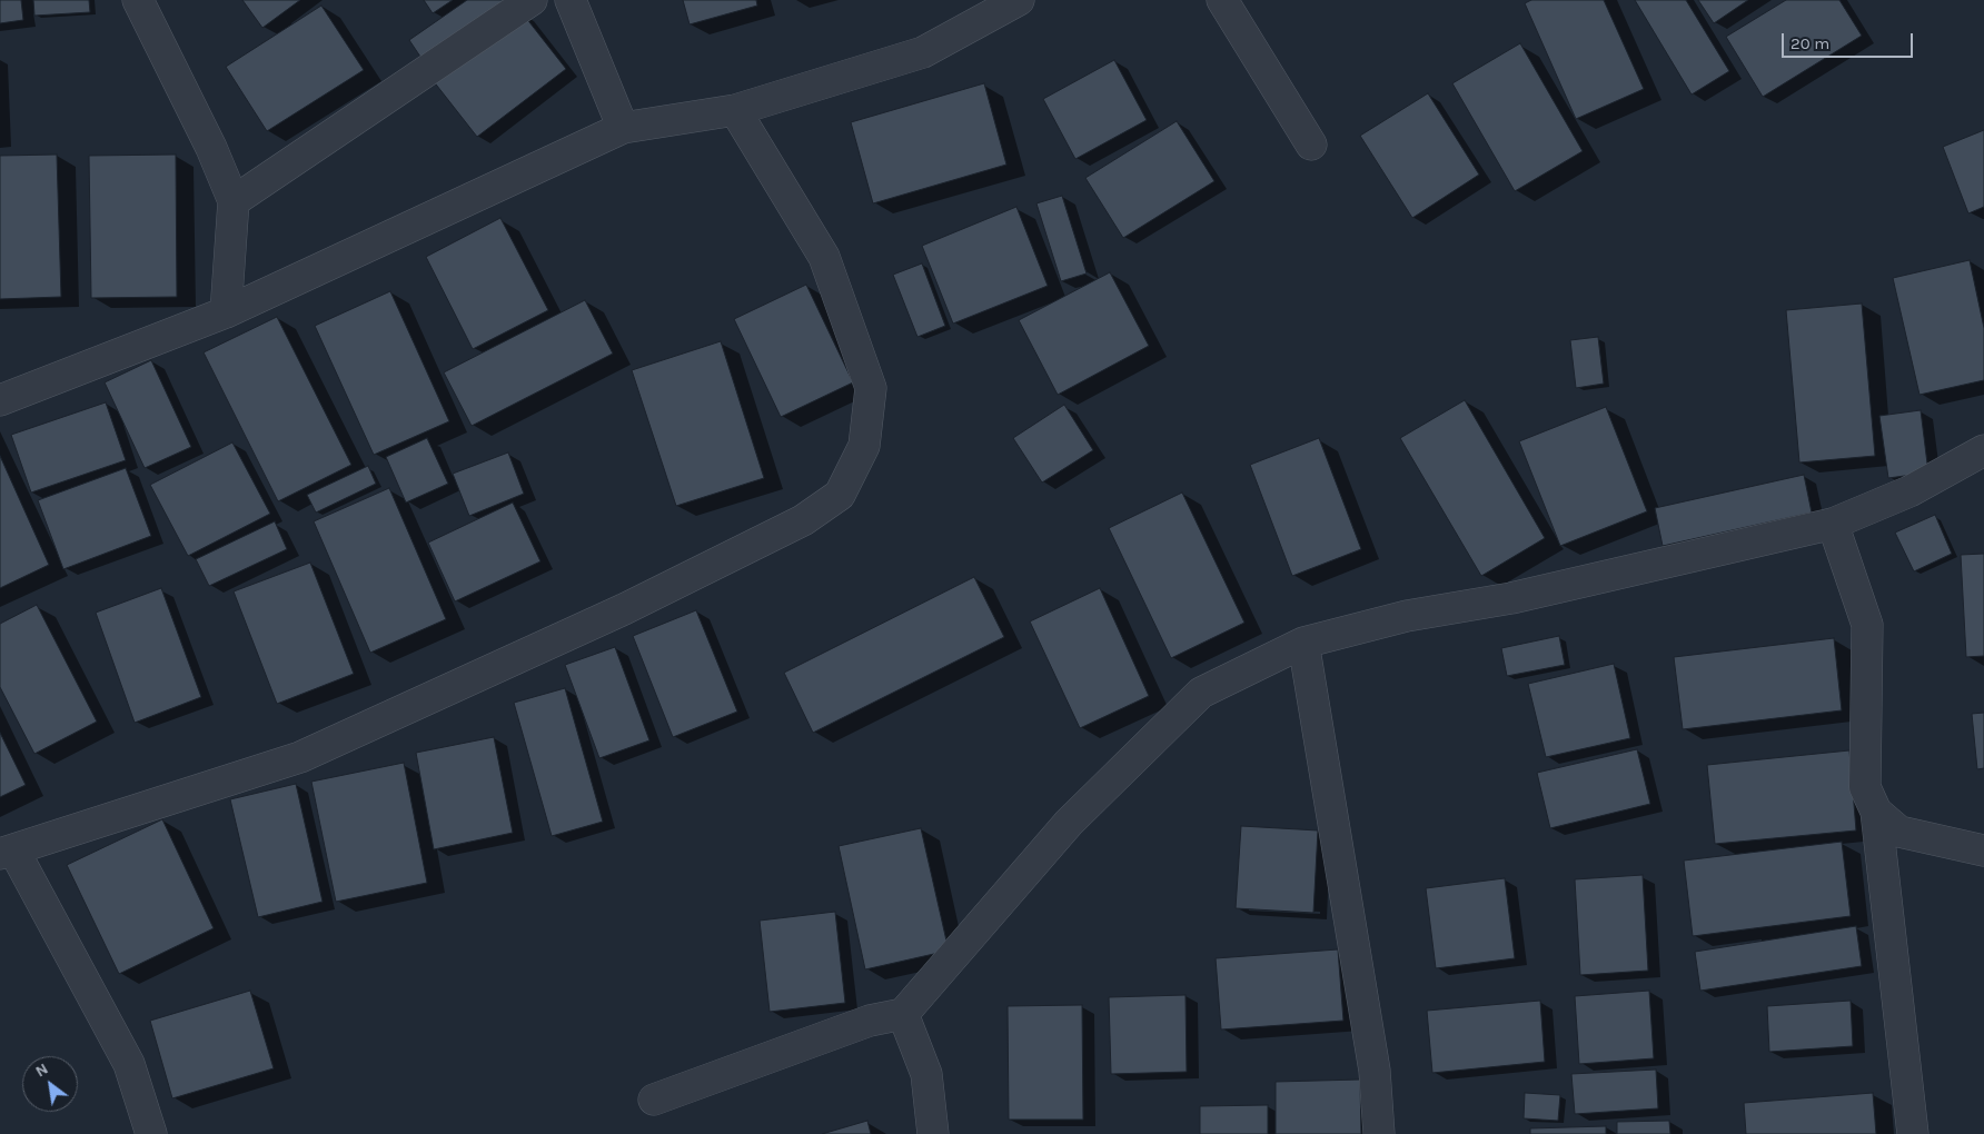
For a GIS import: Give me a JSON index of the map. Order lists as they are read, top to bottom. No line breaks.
{"scale_bar":"20 m","north":"top left"}
